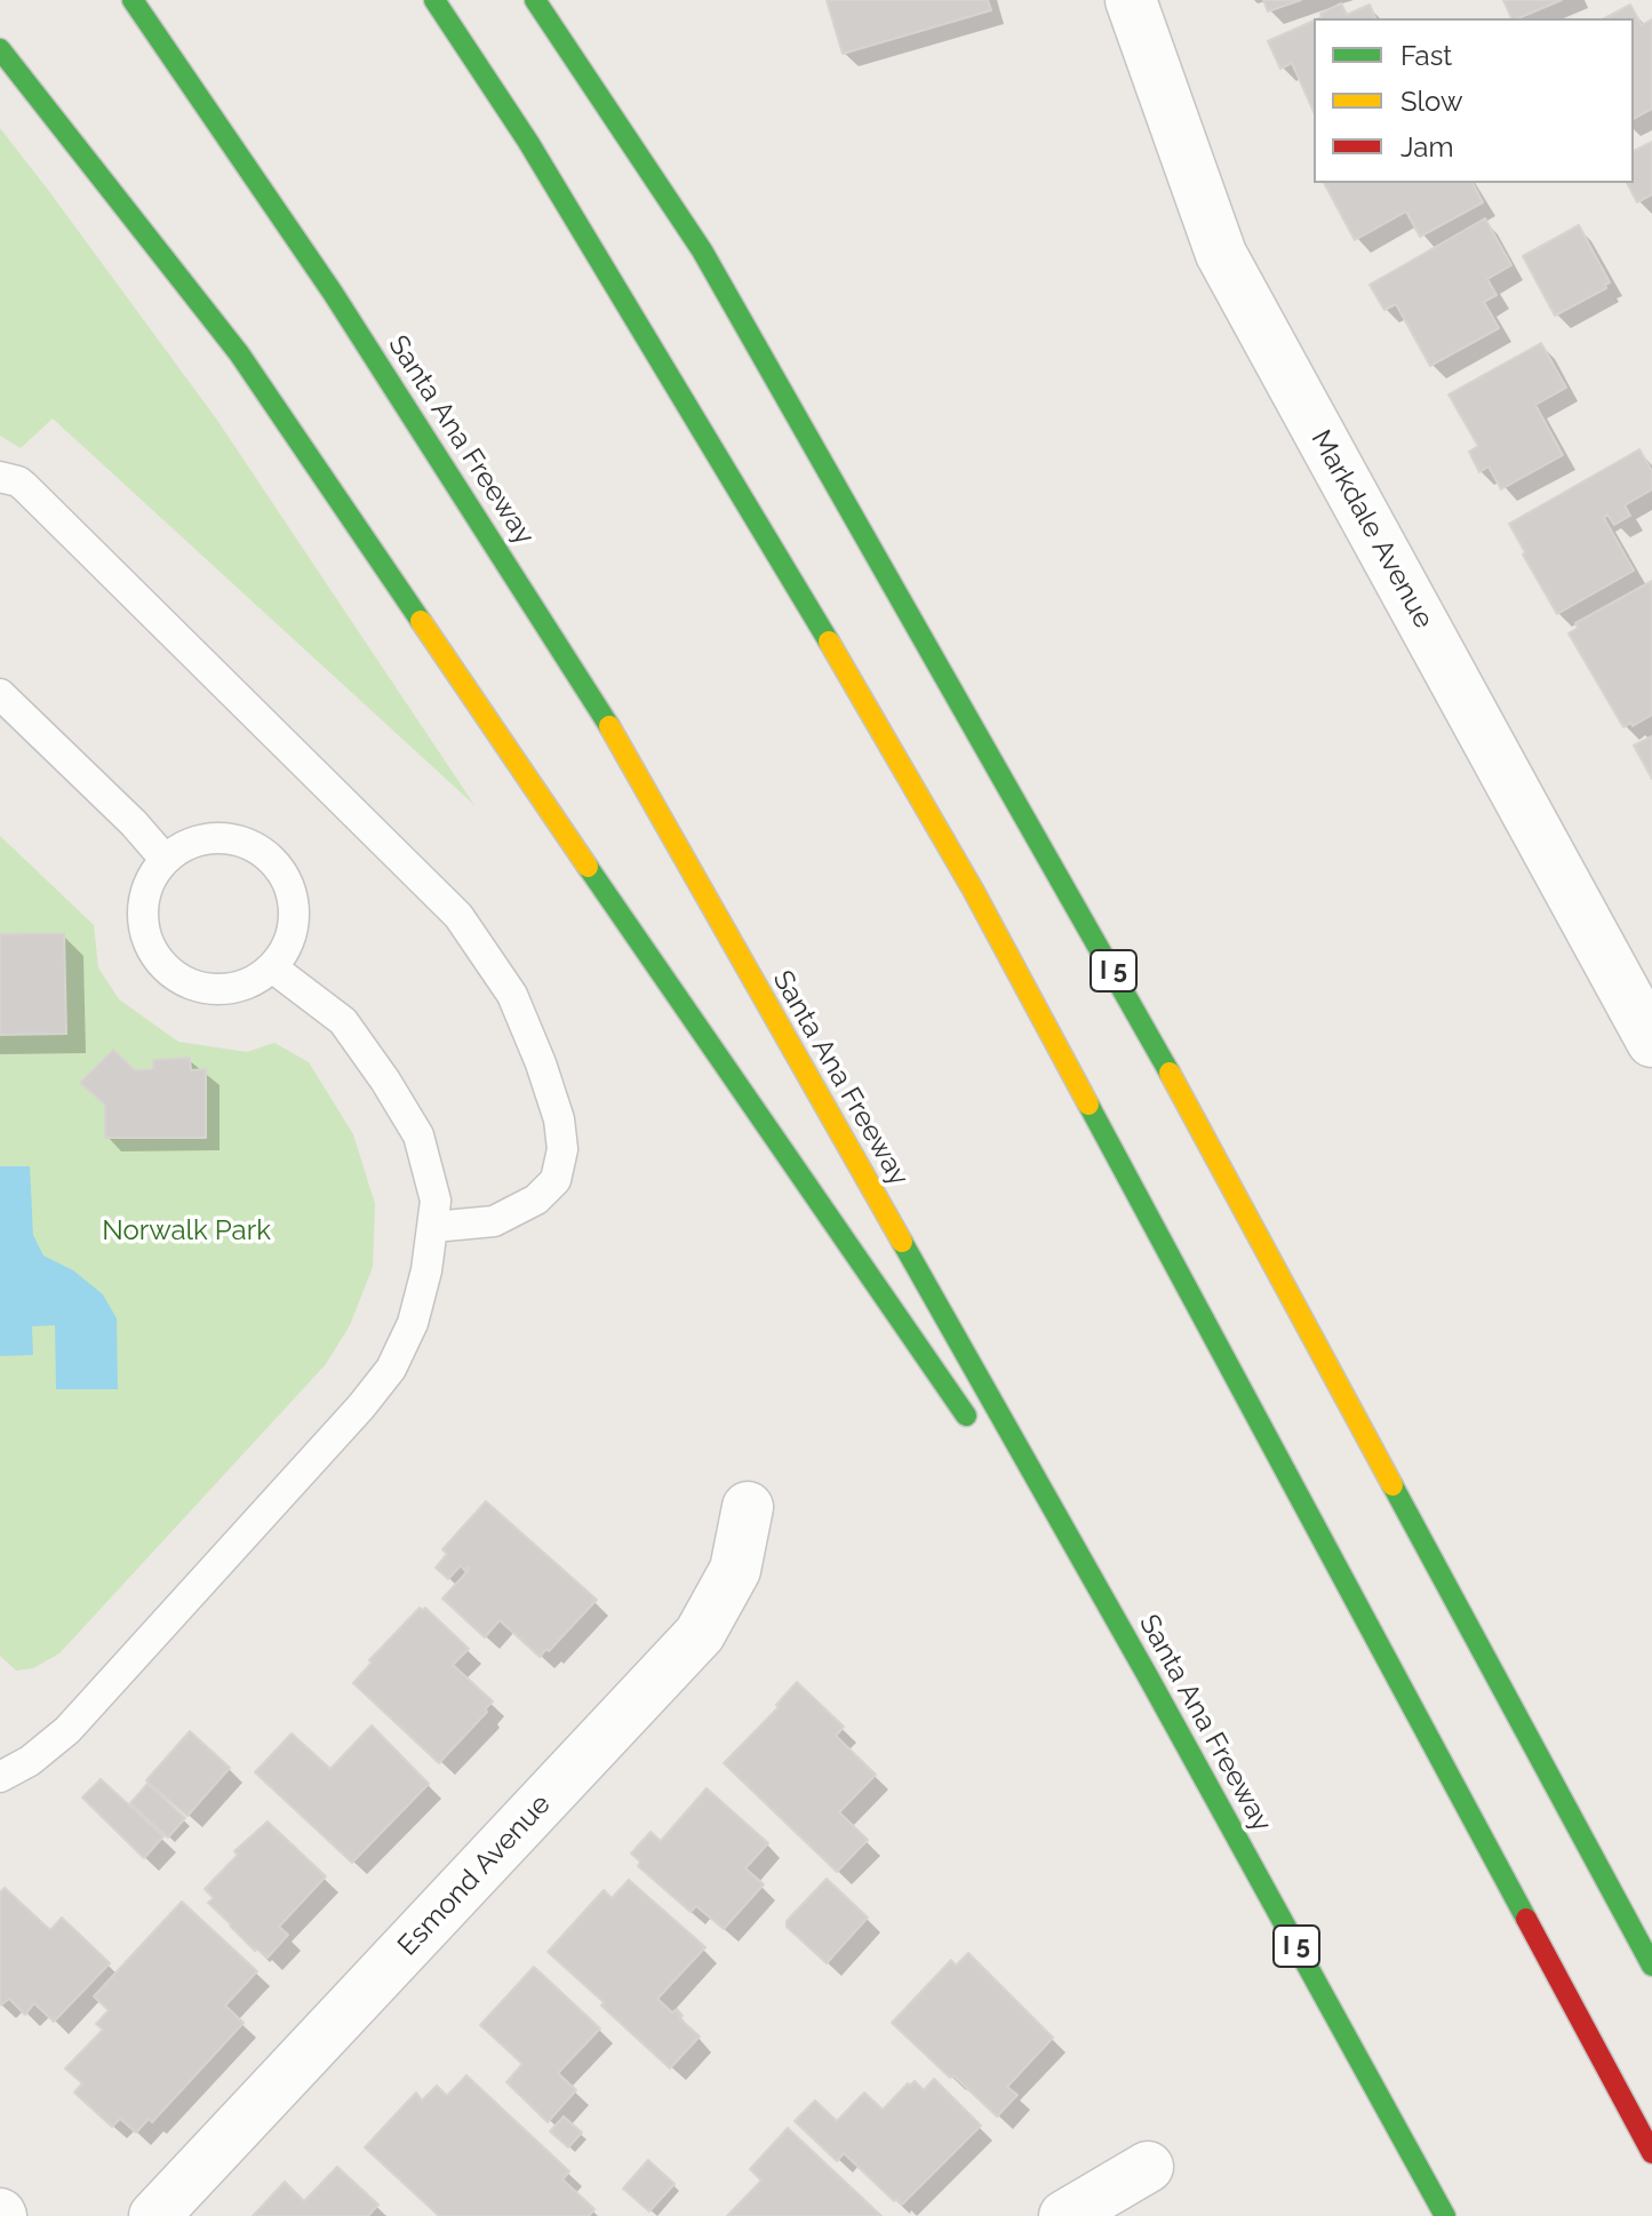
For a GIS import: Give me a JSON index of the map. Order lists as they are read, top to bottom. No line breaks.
{"streets":{"highway":["Santa Ana Freeway","I 5"],"street":["Markdale Avenue","Esmond Avenue"]},"parks":["Norwalk Park"],"legend":["Fast","Slow","Jam"]}
